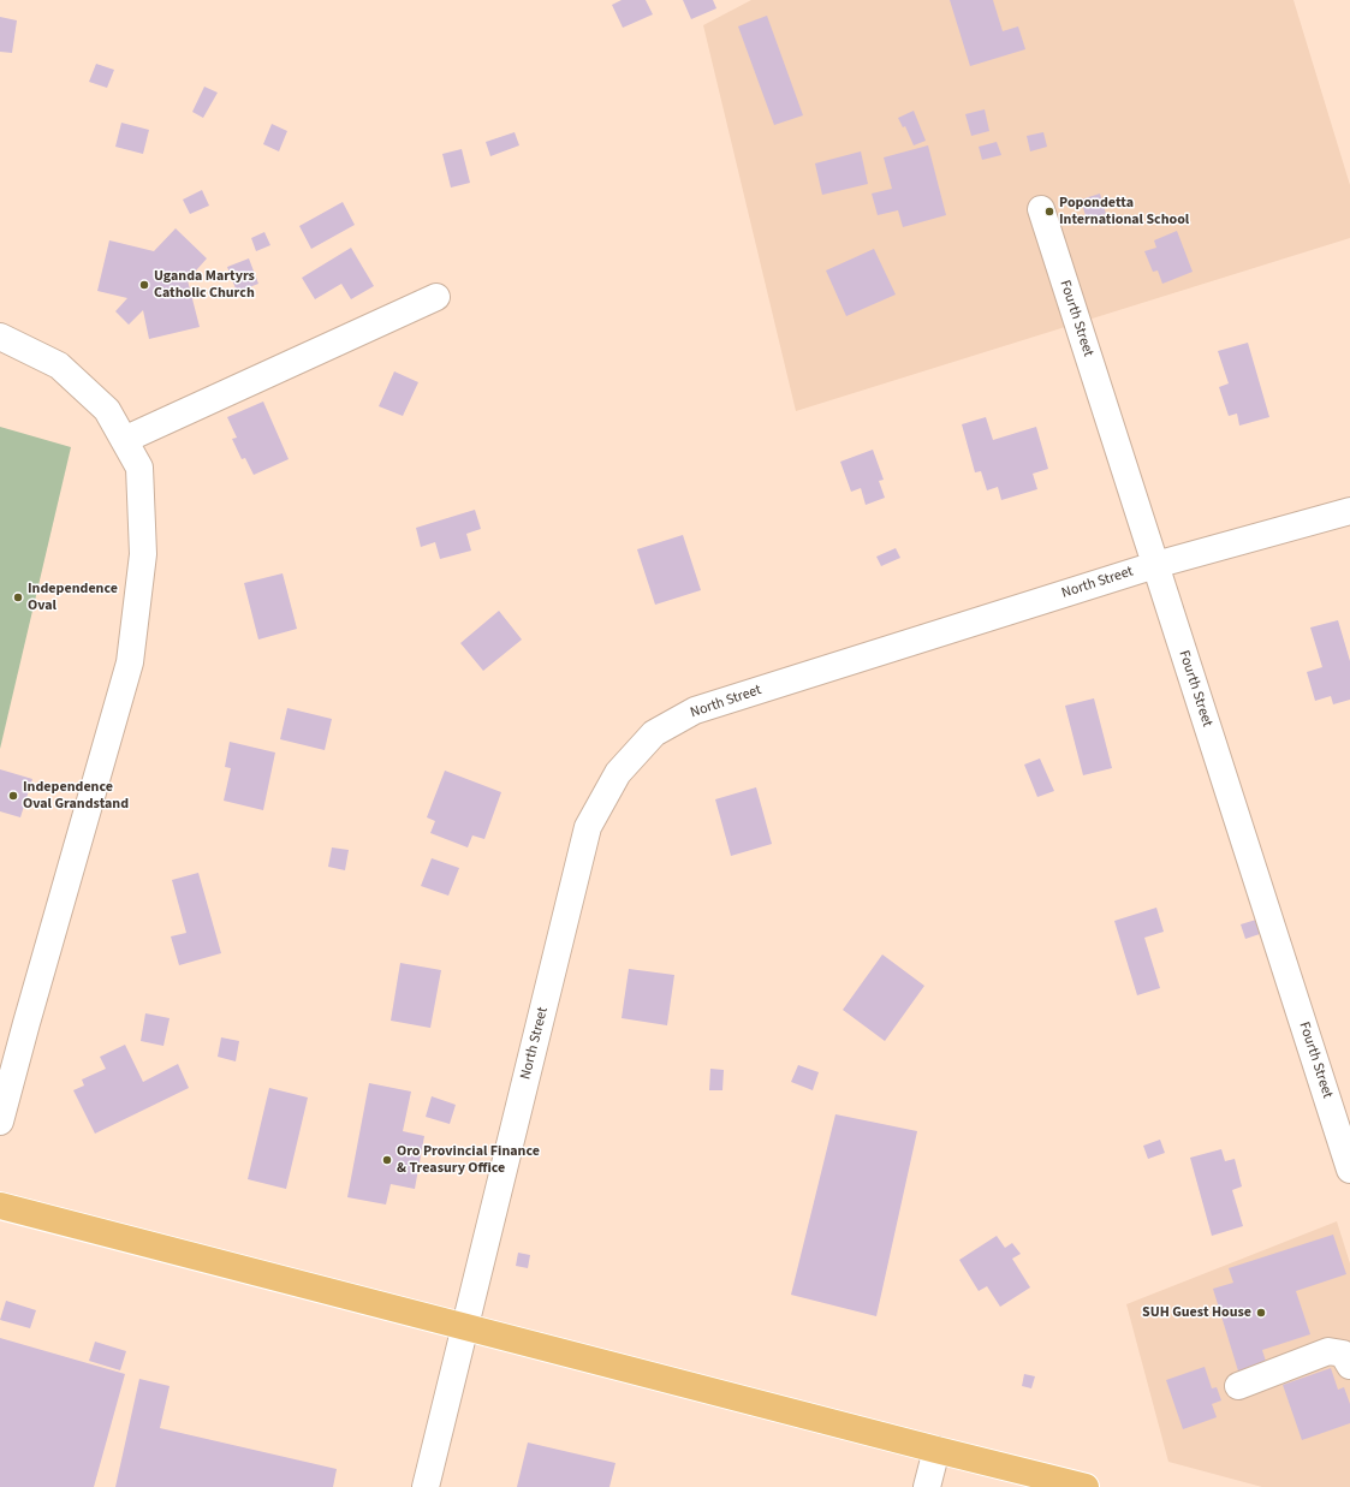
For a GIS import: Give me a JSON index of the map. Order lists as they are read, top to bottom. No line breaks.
{"streets":{"street":["Fourth Street","North Street"]},"crossings":[["Fourth Street","North Street"]],"places":["Popondetta International School","Uganda Martyrs Catholic Church","Independence Oval","Independence Oval Grandstand","Oro Provincial Finance & Treasury Office","SUH Guest House"]}
